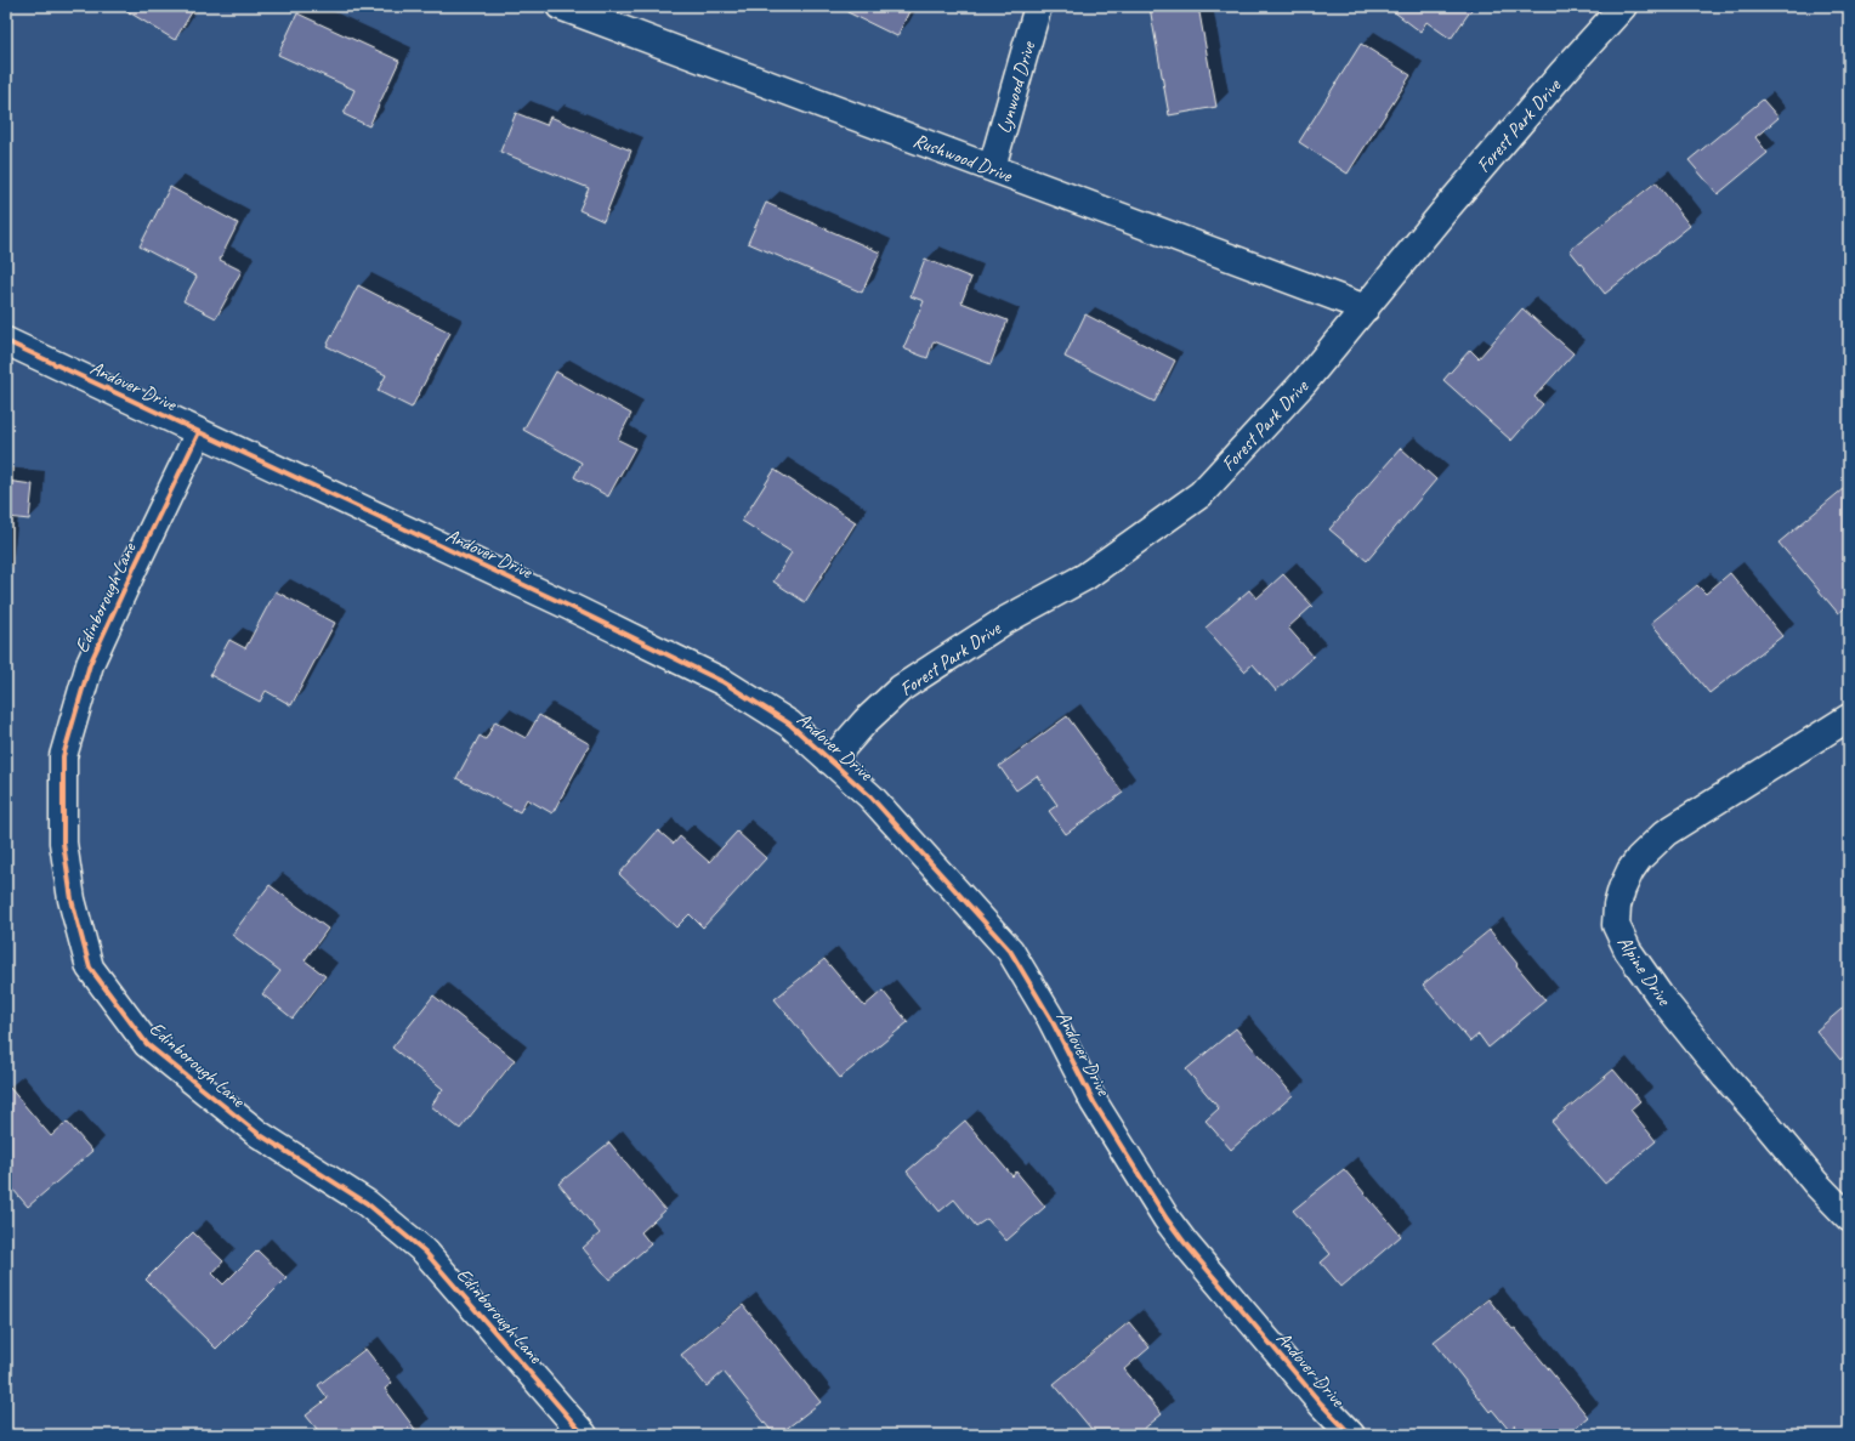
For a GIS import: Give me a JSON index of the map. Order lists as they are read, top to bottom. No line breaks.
{"streets":{"street":["Lynwood Drive","Forest Park Drive","Rushwood Drive","Andover Drive","Edinborough Lane","Alpine Drive"]},"crossings":[["Lynwood Drive","Rushwood Drive"],["Forest Park Drive","Rushwood Drive"],["Forest Park Drive","Andover Drive"],["Andover Drive","Edinborough Lane"]]}
